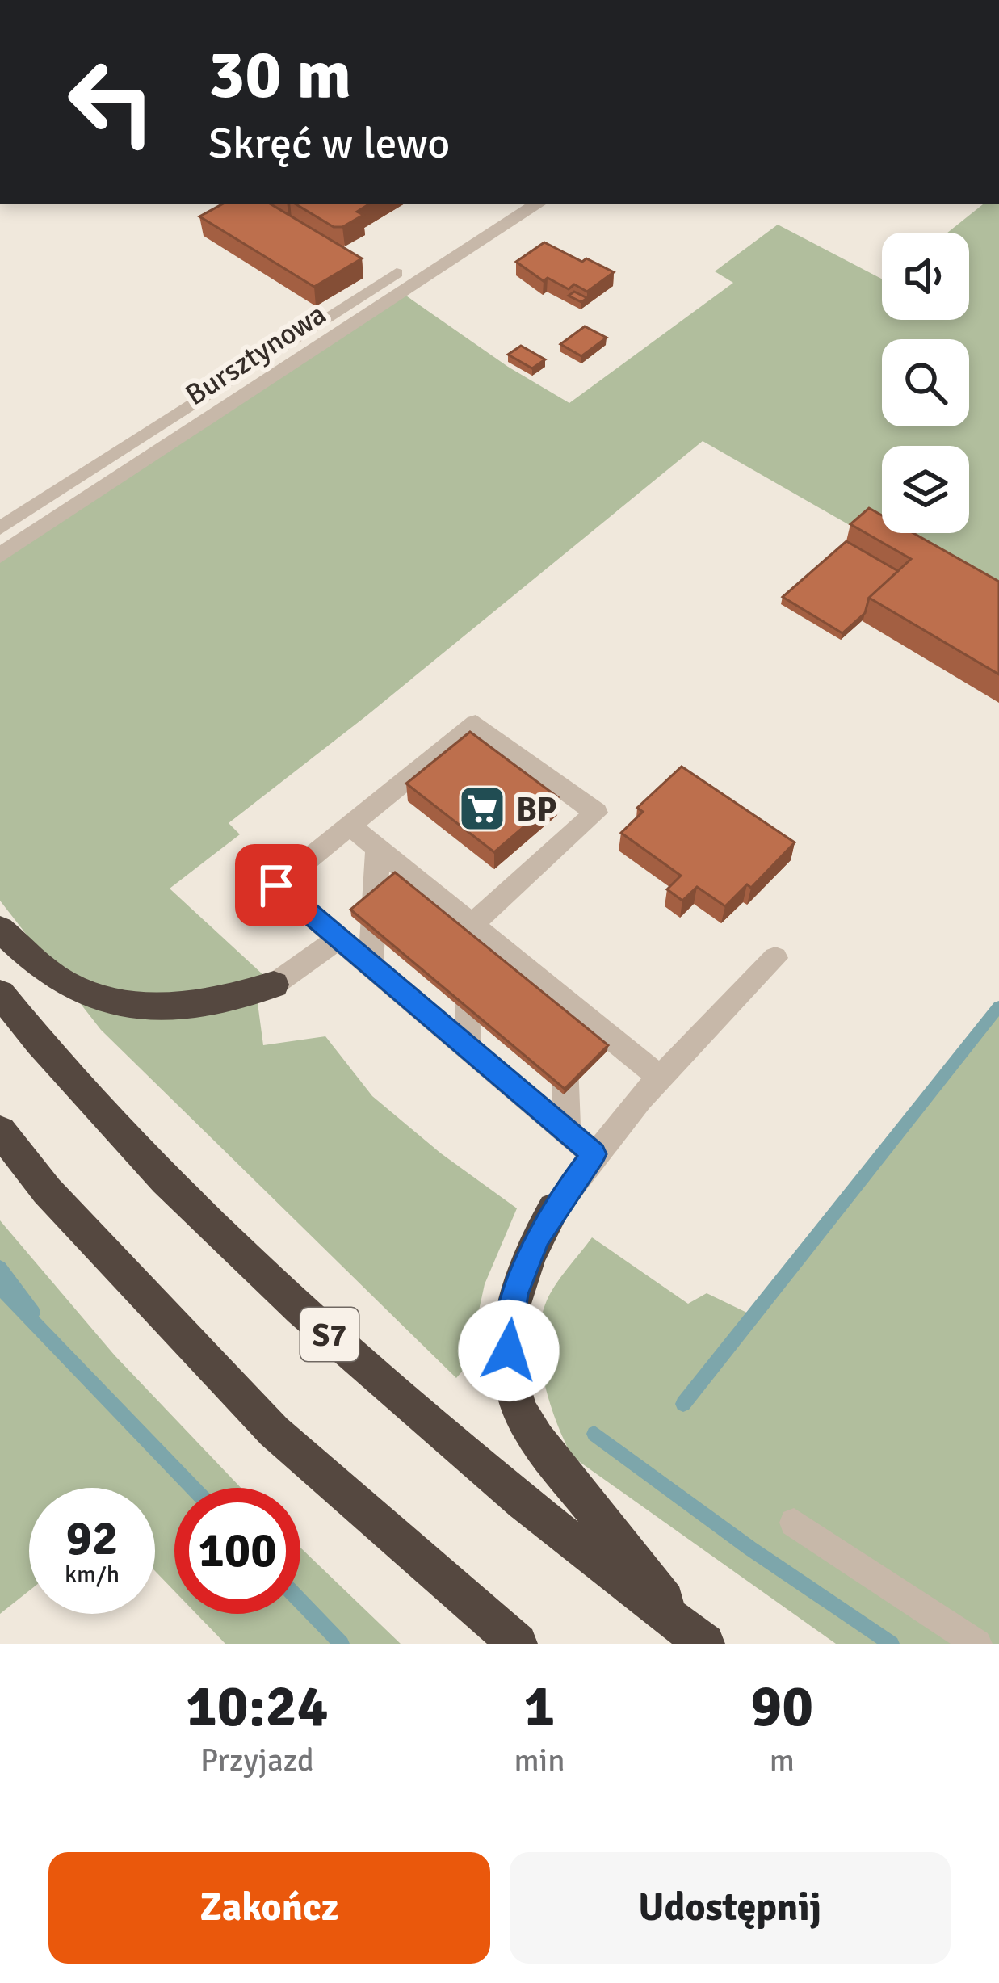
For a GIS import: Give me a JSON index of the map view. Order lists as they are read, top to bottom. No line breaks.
{"streets":{"highway":["S7"],"street":["Bursztynowa"]},"places":{"supermarket":["BP"]},"page":{"turn":["30 m","Skręć w lewo"],"speed":"92 km/h","limit":"100","eta":["10:24","Przyjazd","1","min","90","m"],"buttons":["Zakończ","Udostępnij"]}}
